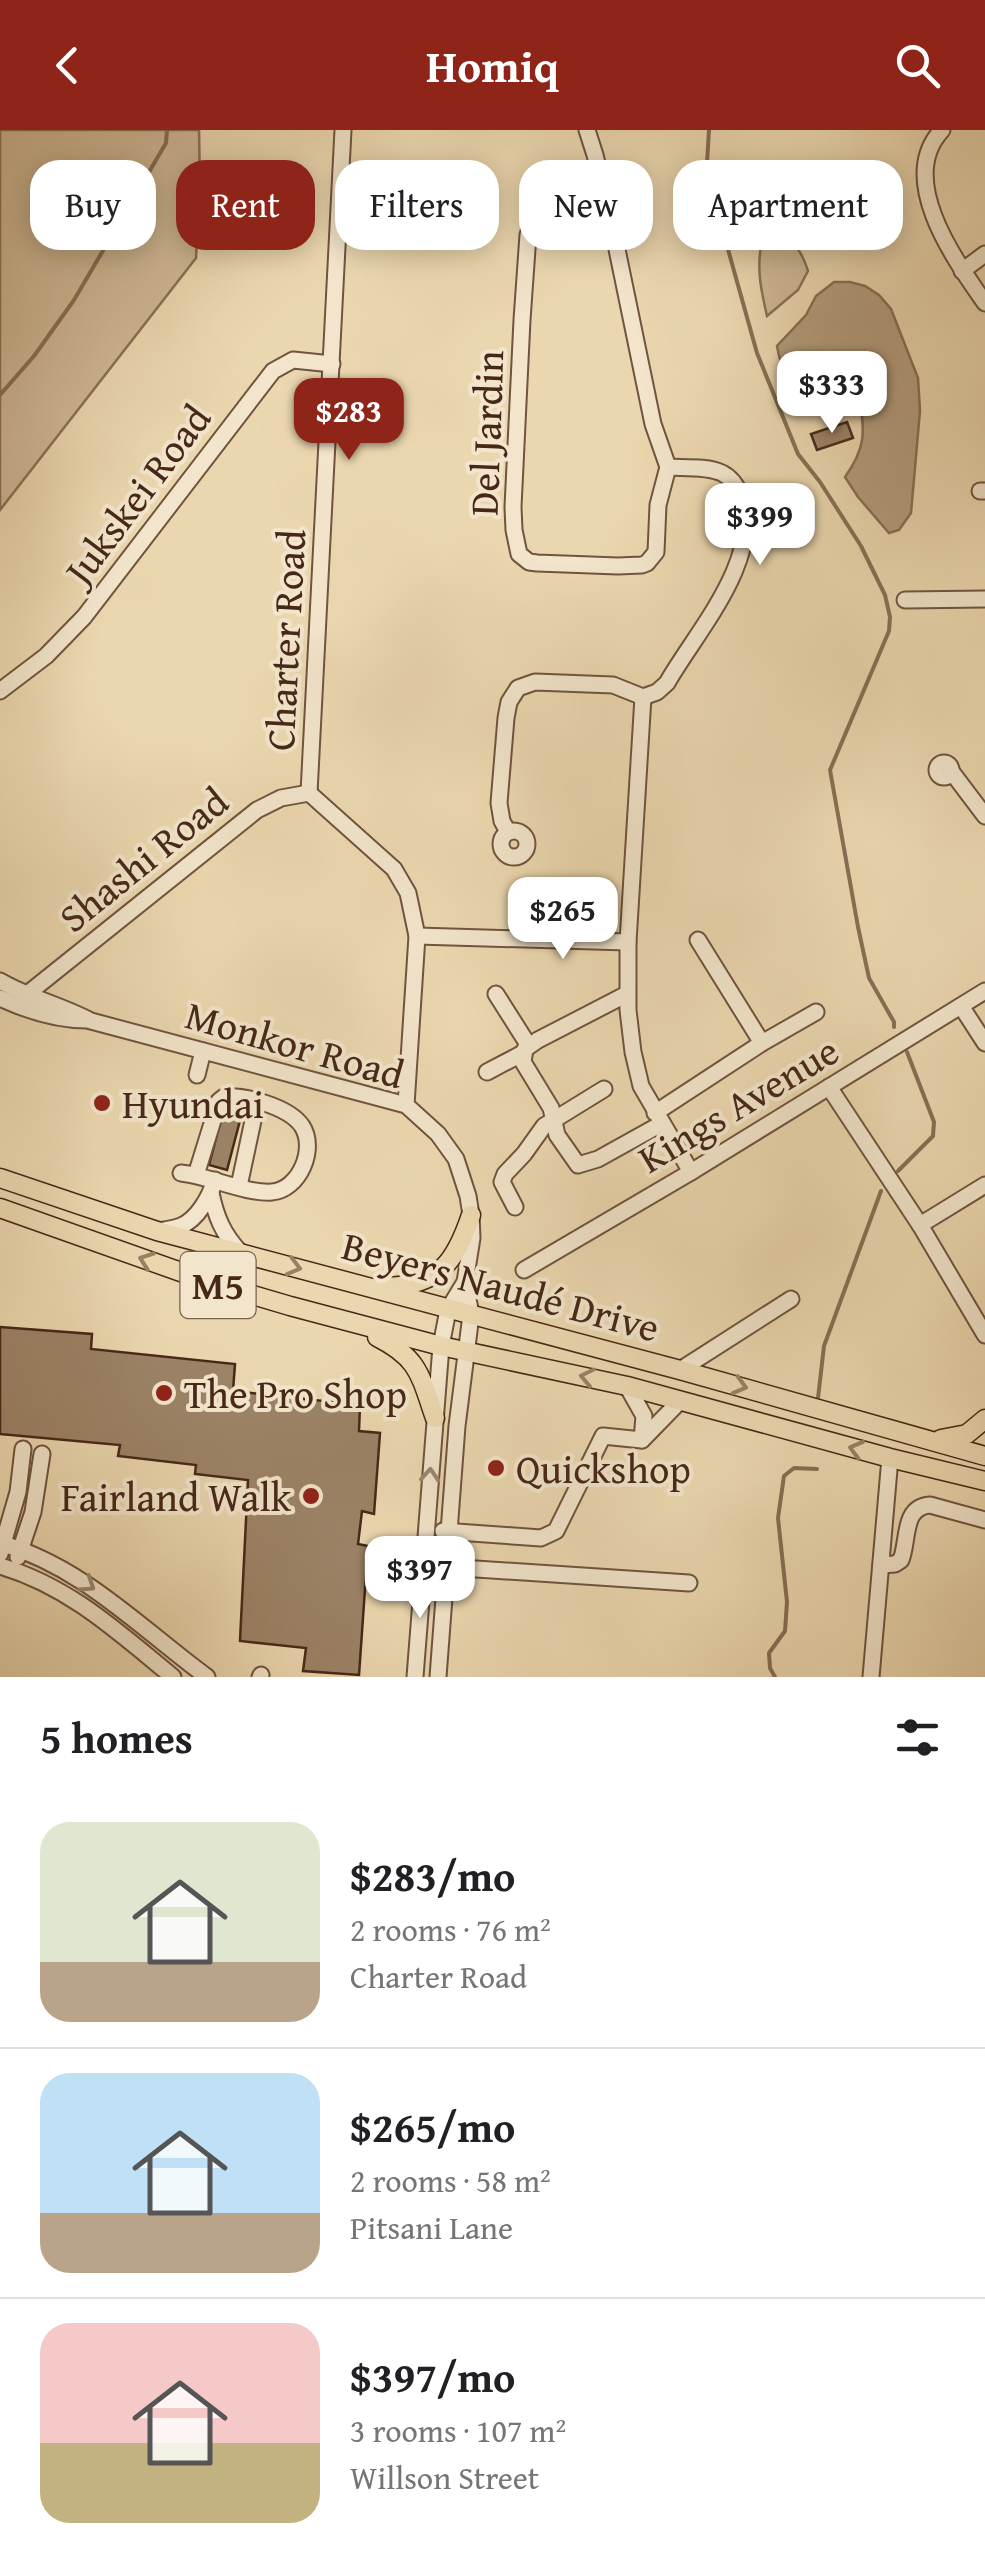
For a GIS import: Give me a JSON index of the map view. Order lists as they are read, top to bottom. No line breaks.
{"streets":{"main road":["M5","Beyers Naudé Drive"],"street":["Del Jardin","Jukskei Road","Charter Road","Shashi Road","Monkor Road","Kings Avenue"]},"crossings":[["Jukskei Road","Charter Road"],["Charter Road","Shashi Road"],["Shashi Road","Monkor Road"],["Monkor Road","Beyers Naudé Drive"]],"places":["Hyundai","The Pro Shop","Quickshop","Fairland Walk"],"page":{"header":"Homiq","chip":["Buy","Rent","Filters","New","Apartment"],"price":["$333","$283","$399","$265","$397"],"heading":"5 homes","list":[{"name":"$283/mo","note":"2 rooms · 76 m² · Charter Road"},{"name":"$265/mo","note":"2 rooms · 58 m² · Pitsani Lane"},{"name":"$397/mo","note":"3 rooms · 107 m² · Willson Street"}]}}
